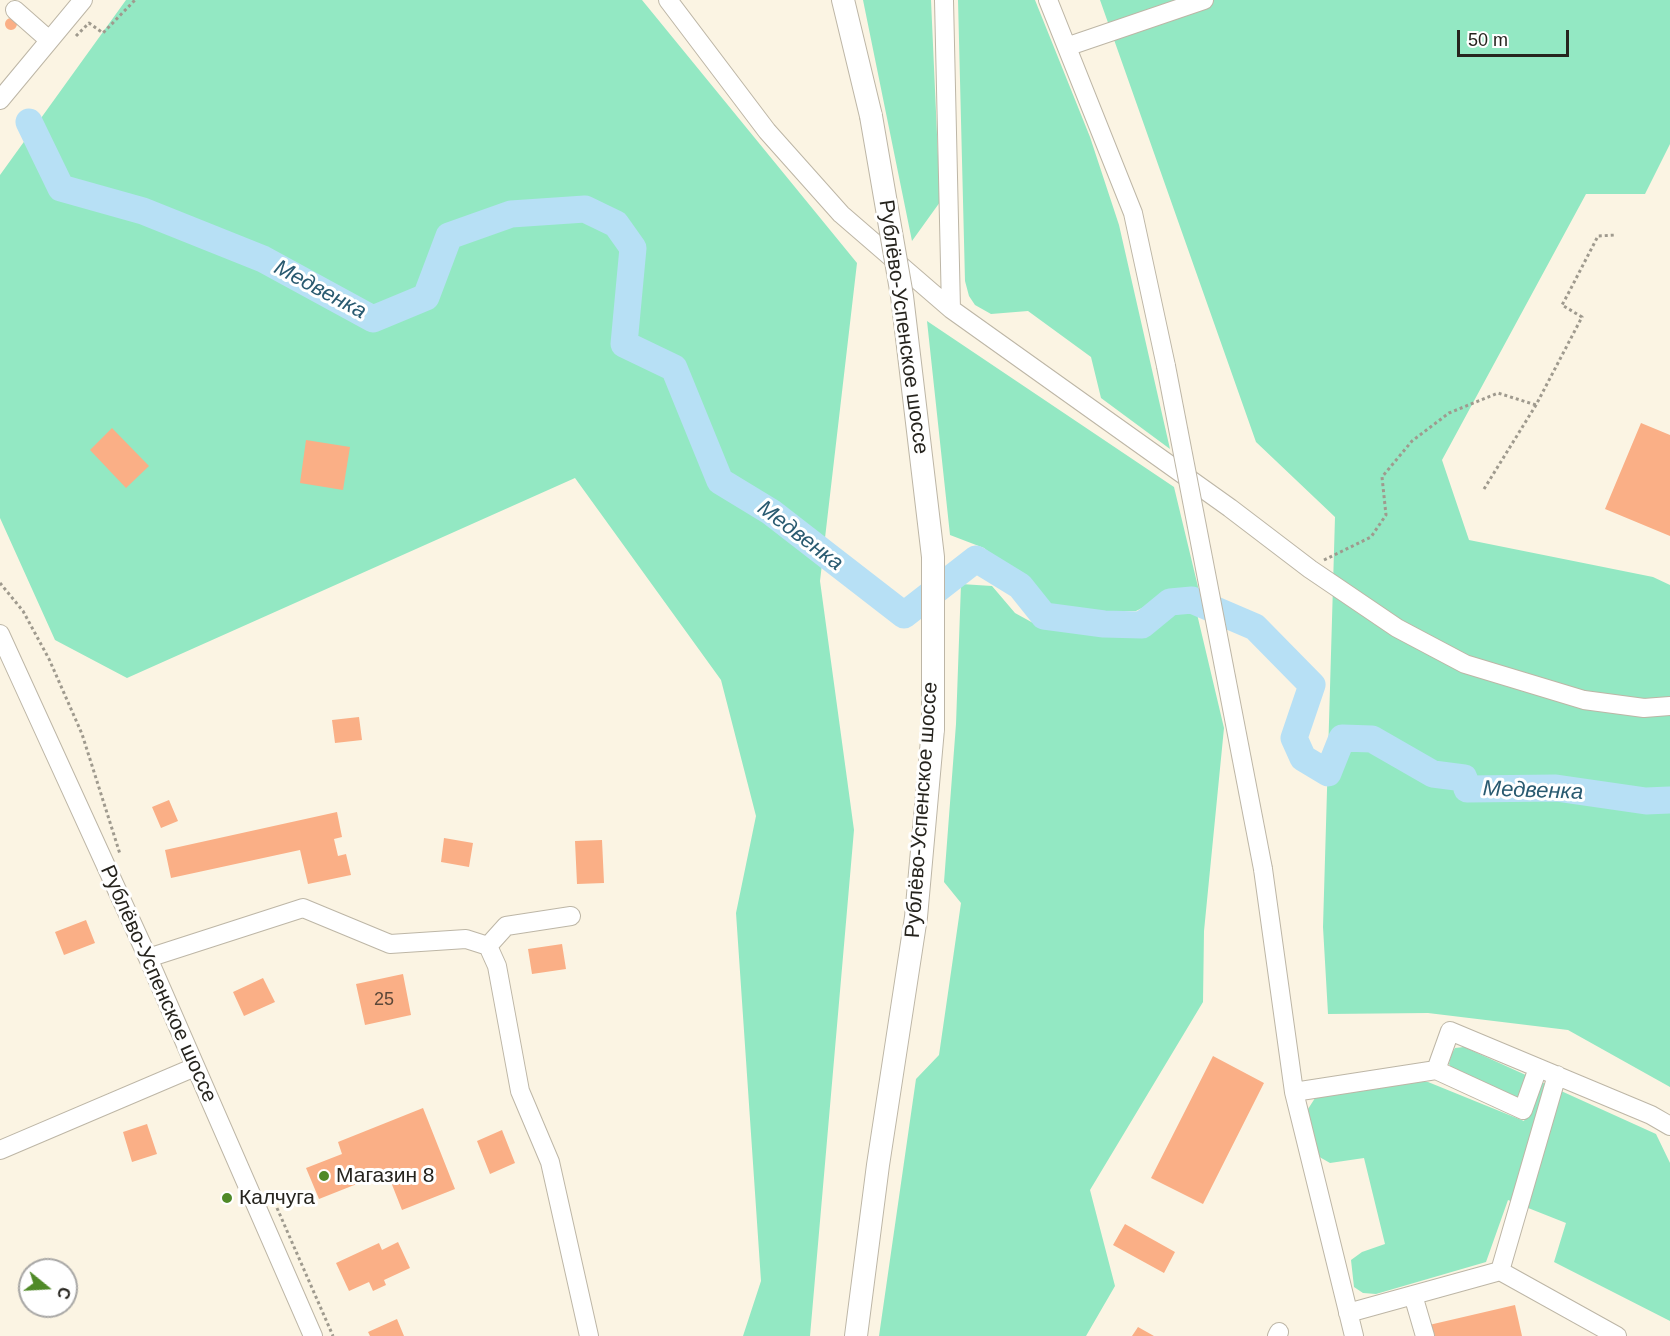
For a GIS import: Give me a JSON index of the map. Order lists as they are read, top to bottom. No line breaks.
{"streets":{"main road":["Рублёво-Успенское шоссе"]},"water":["Медвенка"],"places":["Магазин 8","Калчуга"],"house_numbers":["25"],"scale_bar":"50 m","north":"right"}
